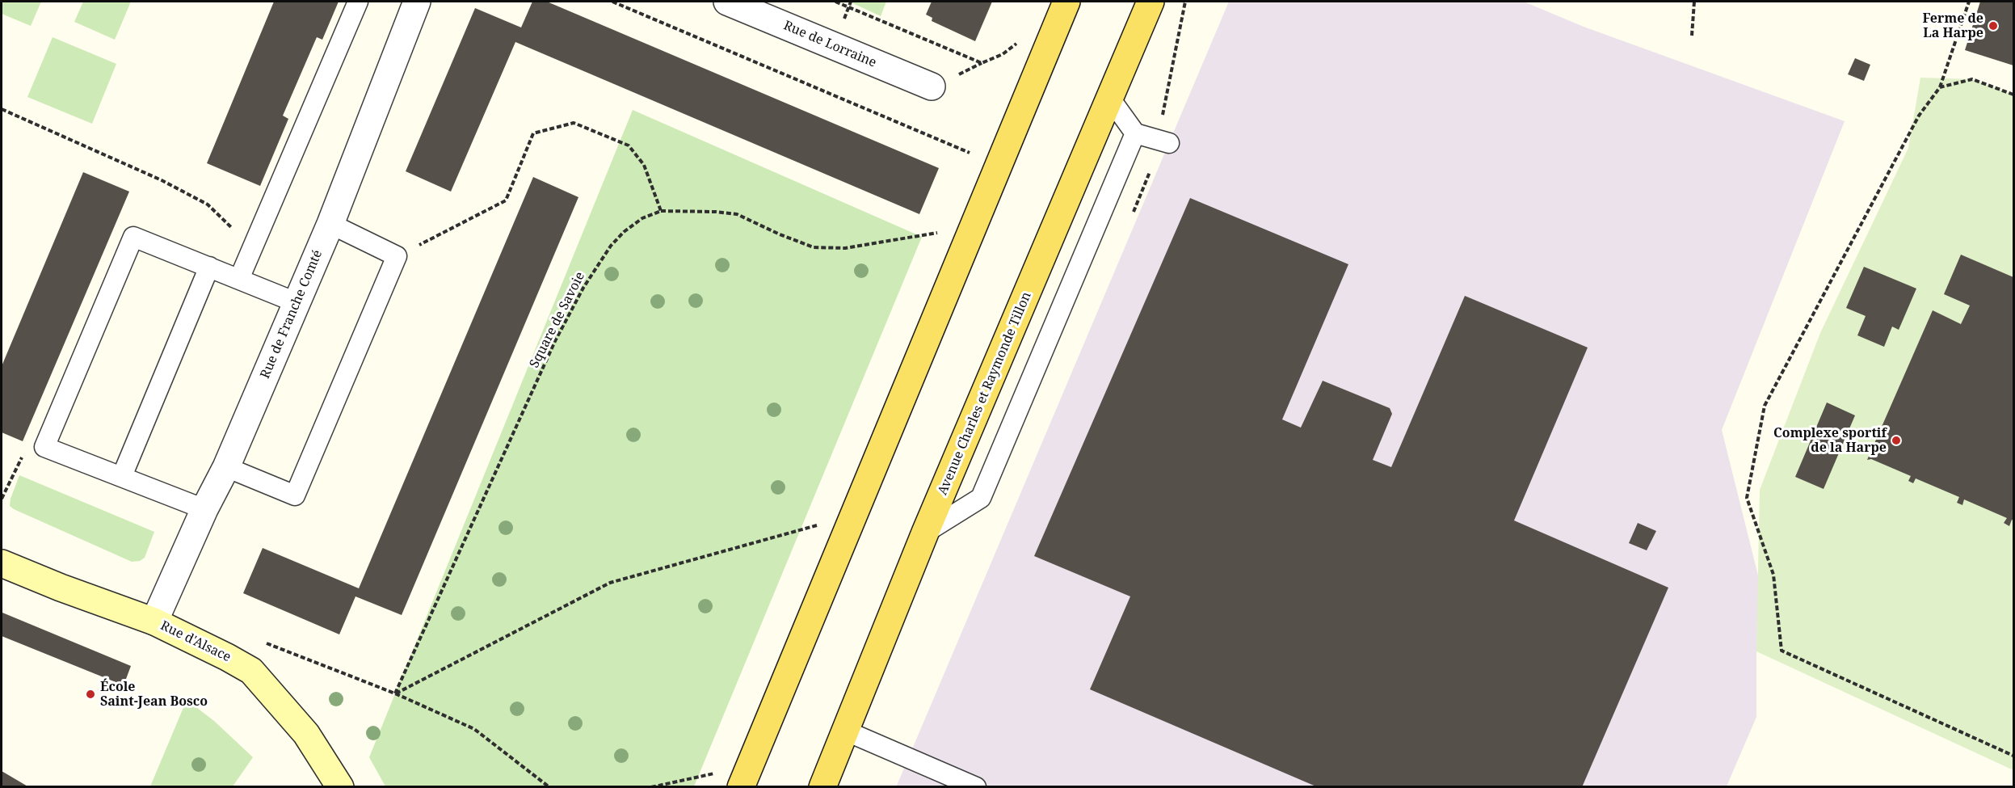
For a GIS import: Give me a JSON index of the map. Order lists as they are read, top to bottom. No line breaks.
{"streets":{"main road":["Avenue Charles et Raymonde Tillon"],"street":["Rue de Lorraine","Rue de Franche Comté","Rue d'Alsace"],"path":["Square de Savoie"]},"crossings":[["Rue de Franche Comté","Rue d'Alsace"]],"places":["Ferme de La Harpe","Complexe sportif de la Harpe","École Saint-Jean Bosco"]}
